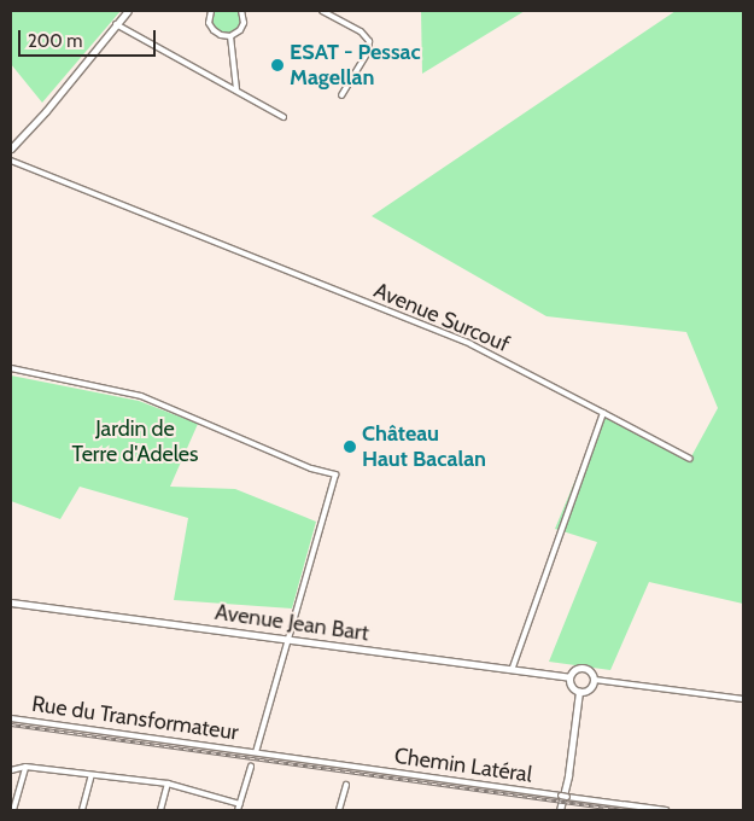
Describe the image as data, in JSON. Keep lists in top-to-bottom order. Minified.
{"streets":{"street":["Avenue Surcouf","Avenue Jean Bart","Rue du Transformateur","Chemin Latéral"]},"crossings":[["Rue du Transformateur","Chemin Latéral"]],"parks":["Jardin de Terre d'Adeles"],"places":["ESAT - Pessac Magellan","Château Haut Bacalan"],"scale_bar":"200 m"}
